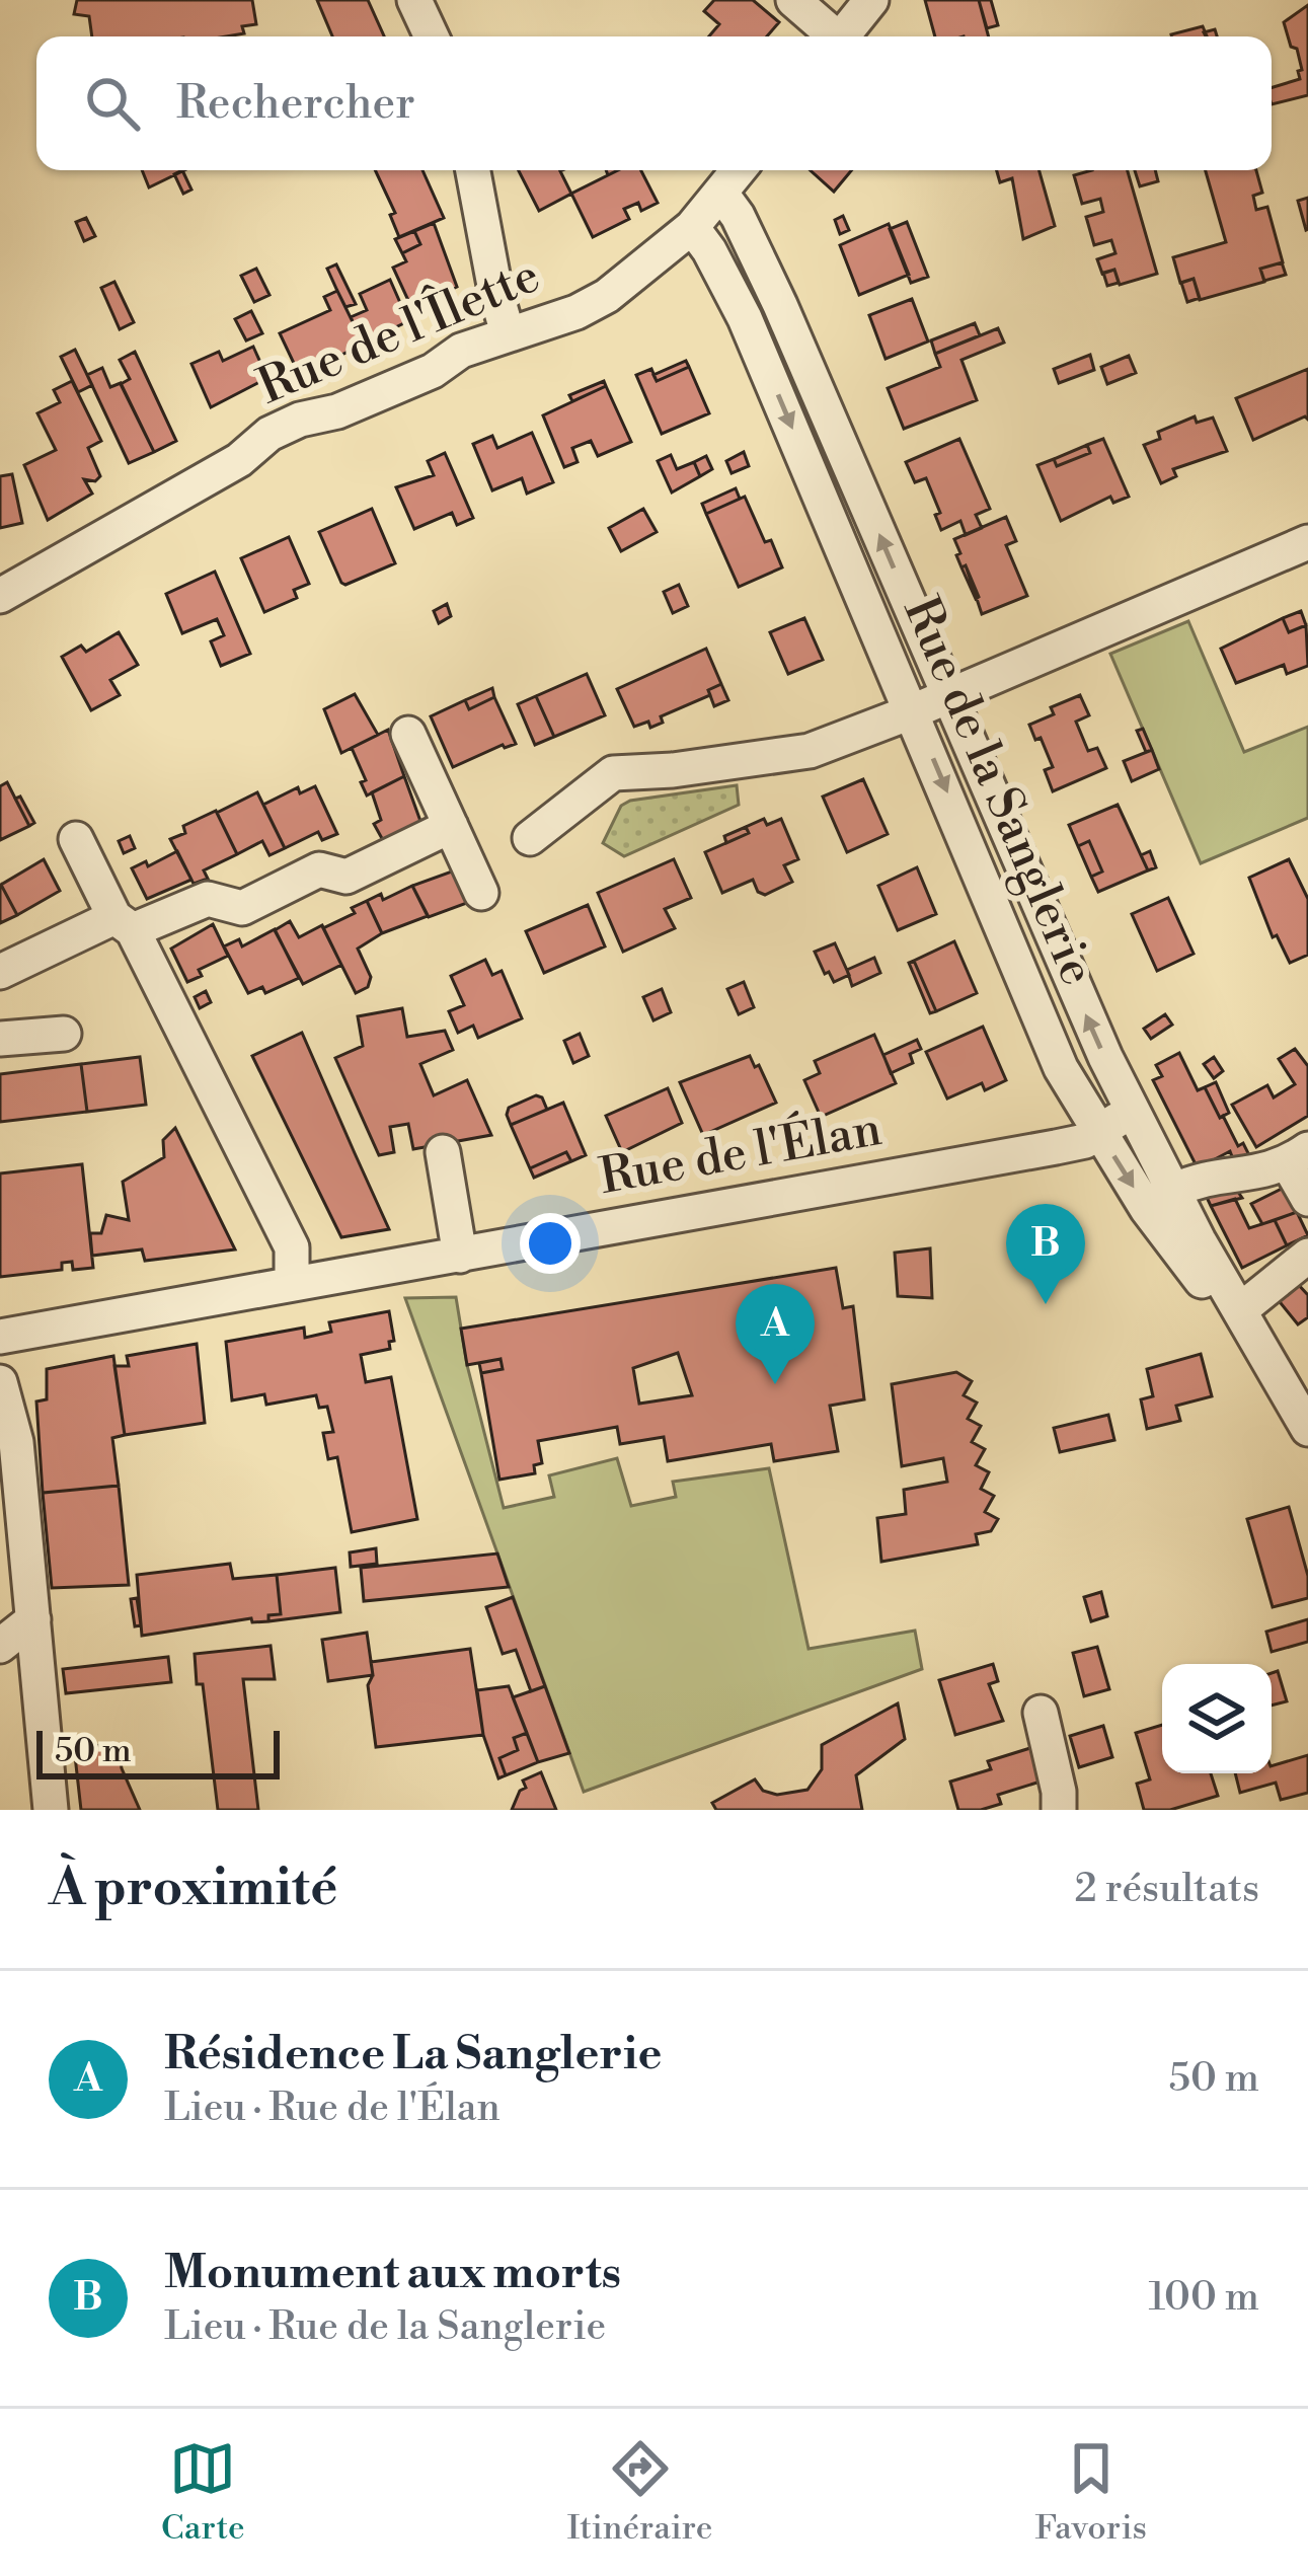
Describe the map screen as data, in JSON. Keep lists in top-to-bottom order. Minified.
{"streets":{"street":["Rue de l'Îlette","Rue de la Sanglerie","Rue de l'Élan"]},"crossings":[["Rue de l'Îlette","Rue de la Sanglerie"],["Rue de la Sanglerie","Rue de l'Élan"]],"scale_bar":"50 m","page":{"search":"Rechercher","pins":["B","A"],"scale":"50 m","heading":["À proximité","2 résultats"],"list":[{"mark":"A","name":"Résidence La Sanglerie","note":"Lieu · Rue de l'Élan","value":"50 m"},{"mark":"B","name":"Monument aux morts","note":"Lieu · Rue de la Sanglerie","value":"100 m"}],"nav":["Carte","Itinéraire","Favoris"]}}
